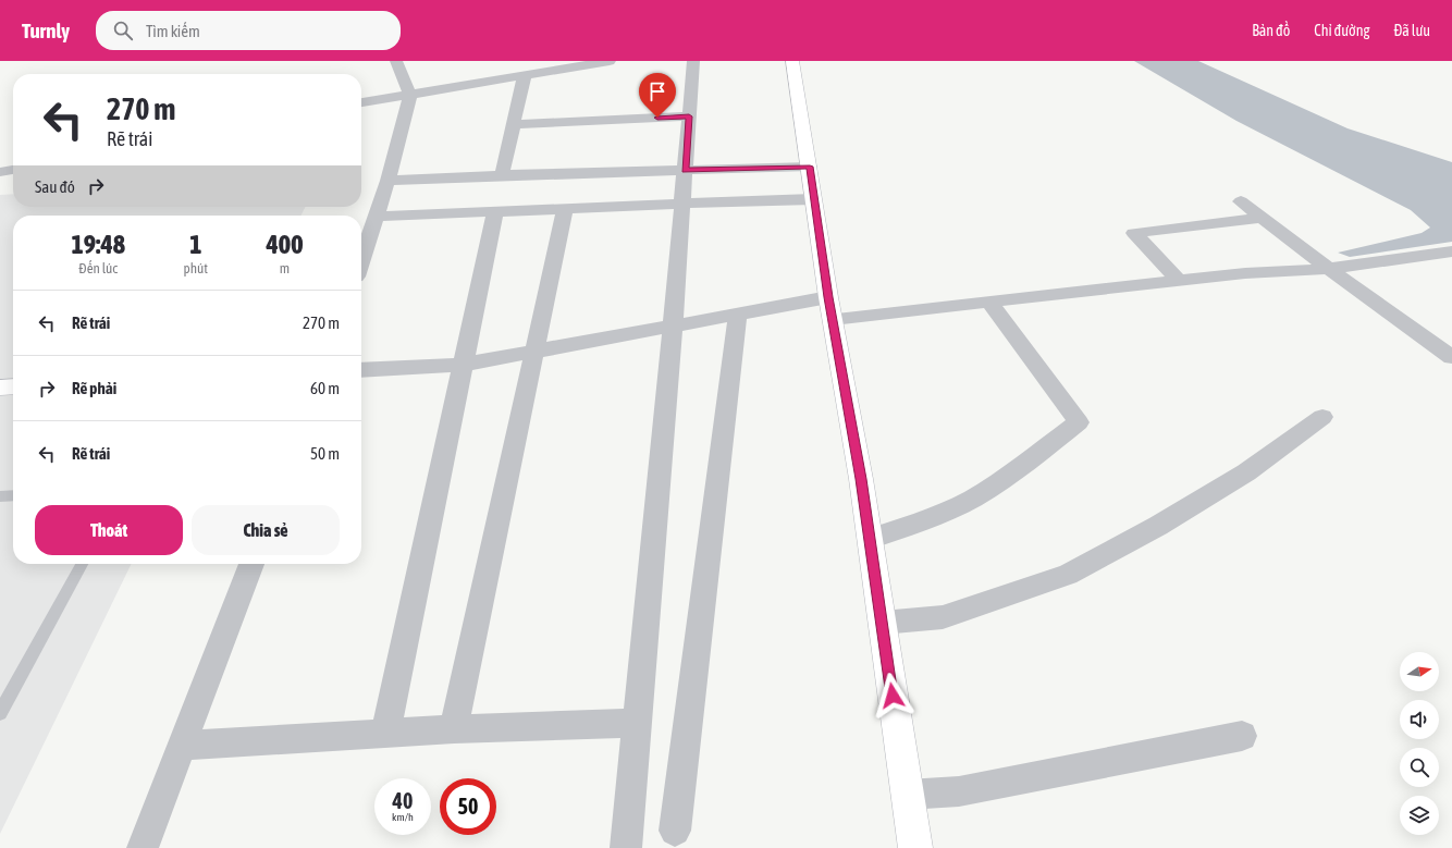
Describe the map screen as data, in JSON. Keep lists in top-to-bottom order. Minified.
{"north":"right","page":{"header":"Turnly","search":"Tìm kiếm","nav":["Bản đồ","Chỉ đường","Đã lưu"],"turn":["270 m","Rẽ trái"],"then":"Sau đó","eta":["19:48","Đến lúc","1","phút","400","m"],"list":[{"name":"Rẽ trái","value":"270 m"},{"name":"Rẽ phải","value":"60 m"},{"name":"Rẽ trái","value":"50 m"}],"buttons":["Thoát","Chia sẻ"],"speed":"40 km/h","limit":"50"}}
